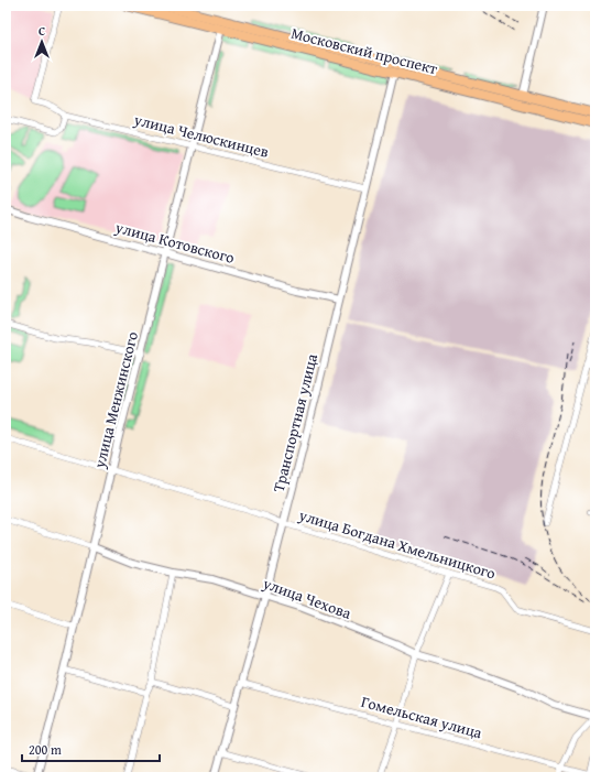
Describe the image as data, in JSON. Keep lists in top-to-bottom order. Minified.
{"streets":{"main road":["Московский проспект"],"street":["улица Челюскинцев","улица Котовского","улица Менжинского","Транспортная улица","улица Богдана Хмельницкого","улица Чехова","Гомельская улица"]},"crossings":[["Московский проспект","улица Менжинского"],["Московский проспект","Транспортная улица"],["улица Челюскинцев","улица Менжинского"],["улица Челюскинцев","Транспортная улица"],["улица Котовского","улица Менжинского"],["улица Котовского","Транспортная улица"],["улица Менжинского","улица Богдана Хмельницкого"],["улица Менжинского","улица Чехова"],["Транспортная улица","улица Богдана Хмельницкого"],["Транспортная улица","улица Чехова"],["Транспортная улица","Гомельская улица"]],"scale_bar":"200 m","north":"top"}
